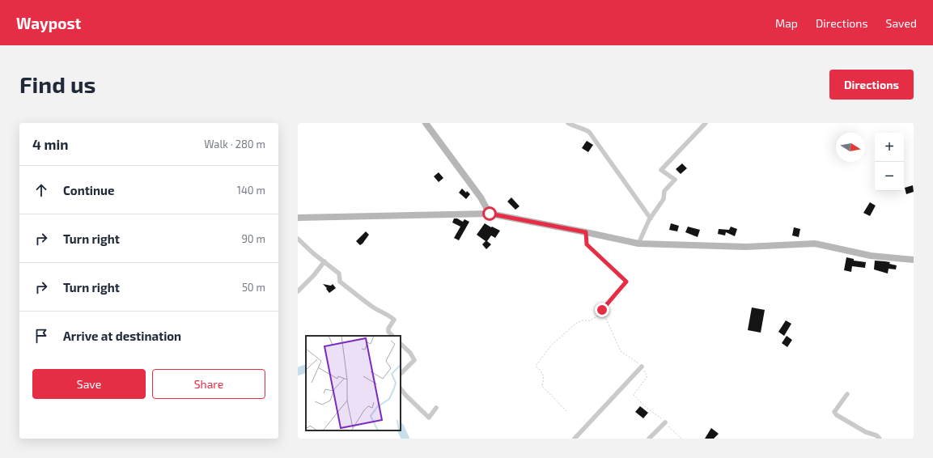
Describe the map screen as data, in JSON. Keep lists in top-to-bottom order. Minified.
{"north":"right","page":{"header":"Waypost","nav":["Map","Directions","Saved"],"buttons":["Directions",["Save","Share"]],"title":"Find us","heading":["4 min","Walk · 280 m"],"map_buttons":["+","−"],"list":[["Continue","140 m"],["Turn right","90 m"],["Turn right","50 m"],"Arrive at destination"]}}
